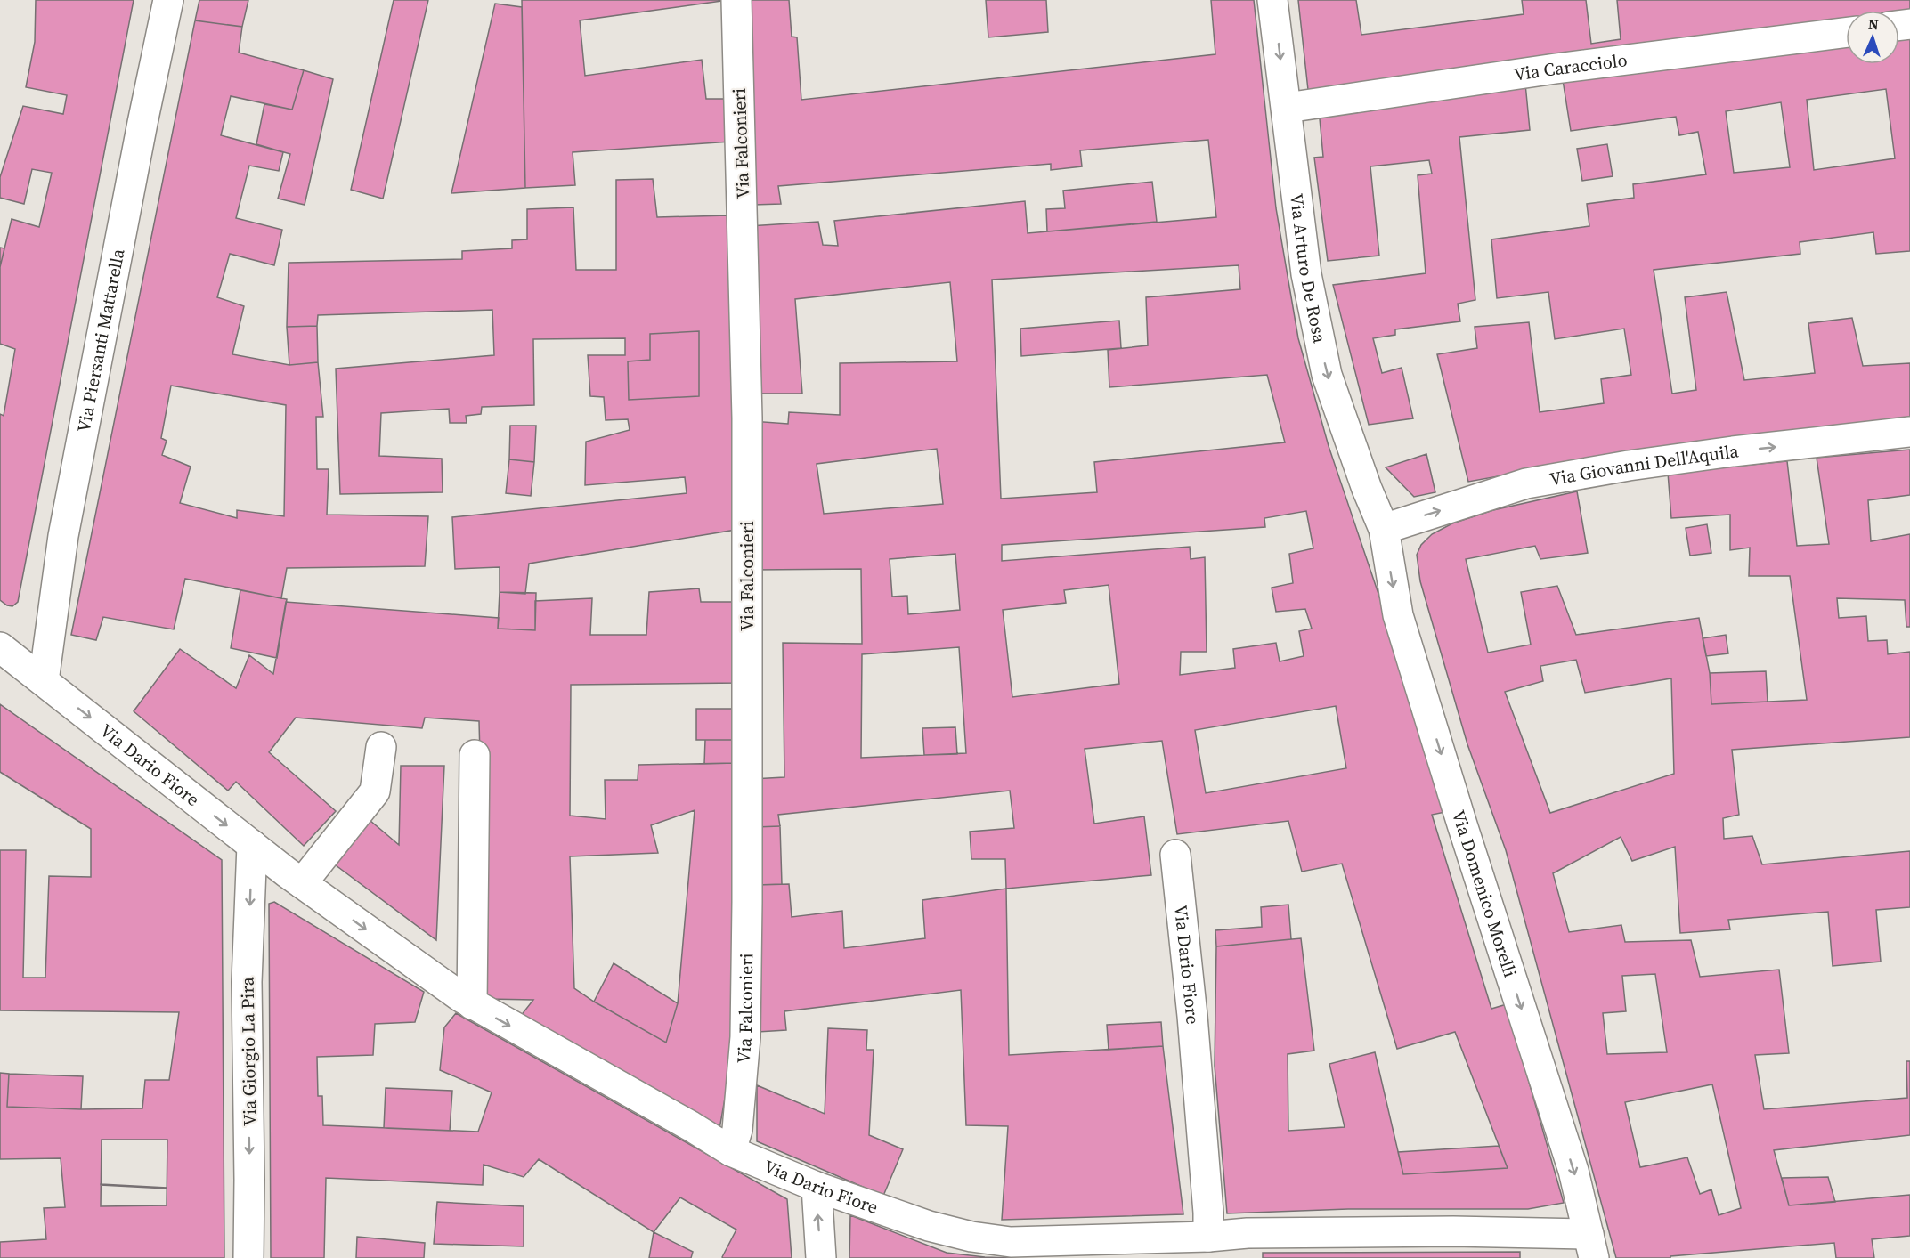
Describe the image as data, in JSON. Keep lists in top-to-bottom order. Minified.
{"streets":{"street":["Via Caracciolo","Via Falconieri","Via Arturo De Rosa","Via Piersanti Mattarella","Via Giovanni Dell'Aquila","Via Dario Fiore","Via Domenico Morelli","Via Giorgio La Pira"]},"crossings":[["Via Caracciolo","Via Arturo De Rosa"],["Via Falconieri","Via Dario Fiore"],["Via Arturo De Rosa","Via Giovanni Dell'Aquila"],["Via Arturo De Rosa","Via Domenico Morelli"],["Via Piersanti Mattarella","Via Dario Fiore"],["Via Giovanni Dell'Aquila","Via Domenico Morelli"],["Via Dario Fiore","Via Domenico Morelli"],["Via Dario Fiore","Via Giorgio La Pira"]],"one_way":["Via Arturo De Rosa","Via Giovanni Dell'Aquila","Via Dario Fiore","Via Domenico Morelli"],"north":"top"}
